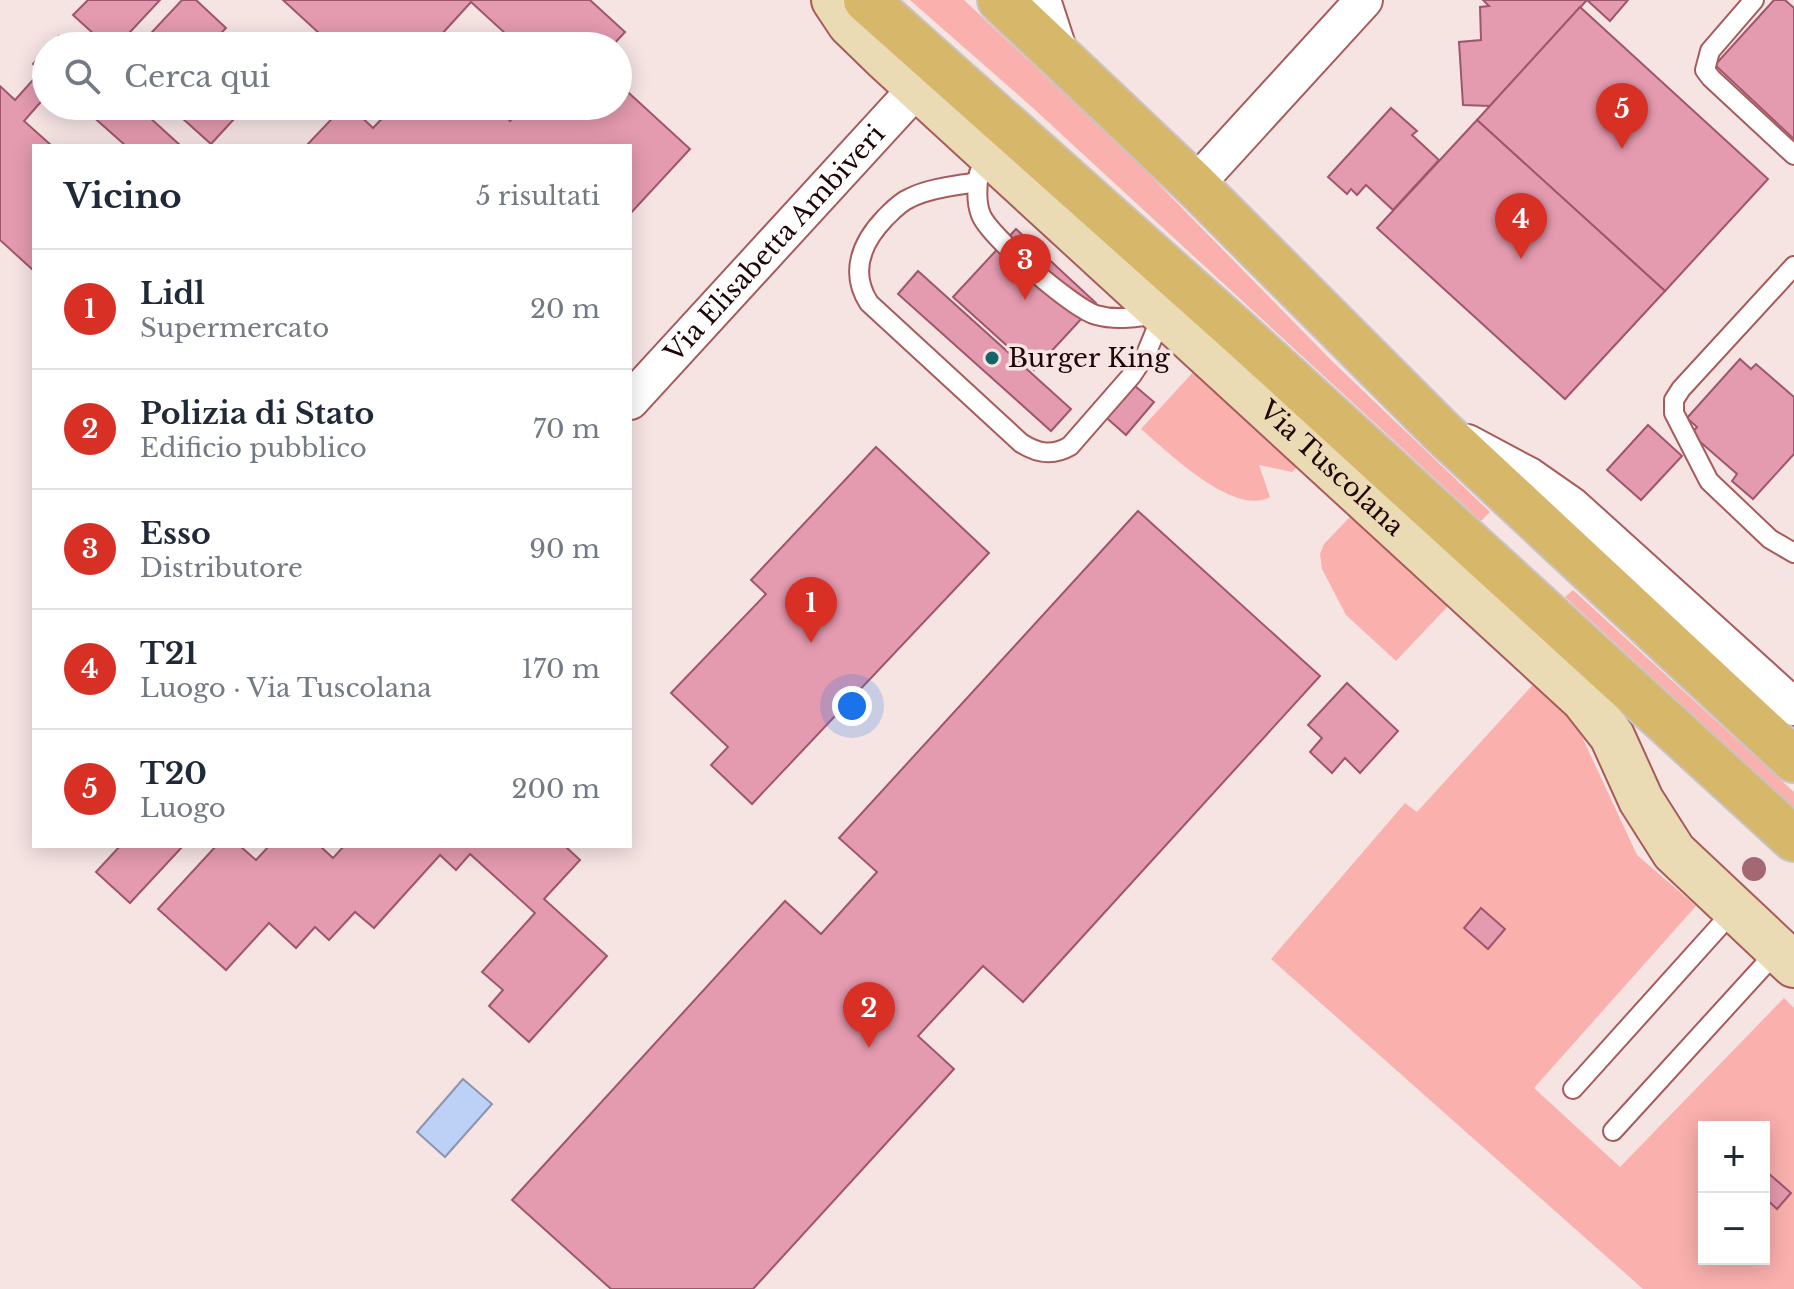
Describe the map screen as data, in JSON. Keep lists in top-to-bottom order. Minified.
{"streets":{"main road":["Via Tuscolana"],"street":["Via Elisabetta Ambiveri"]},"crossings":[["Via Elisabetta Ambiveri","Via Tuscolana"]],"places":["Burger King"],"page":{"search":"Cerca qui","pins":["5","4","3","1","2"],"heading":["Vicino","5 risultati"],"list":[{"mark":"1","name":"Lidl","note":"Supermercato","value":"20 m"},{"mark":"2","name":"Polizia di Stato","note":"Edificio pubblico","value":"70 m"},{"mark":"3","name":"Esso","note":"Distributore","value":"90 m"},{"mark":"4","name":"T21","note":"Luogo · Via Tuscolana","value":"170 m"},{"mark":"5","name":"T20","note":"Luogo","value":"200 m"}],"map_buttons":["+","−"]}}
